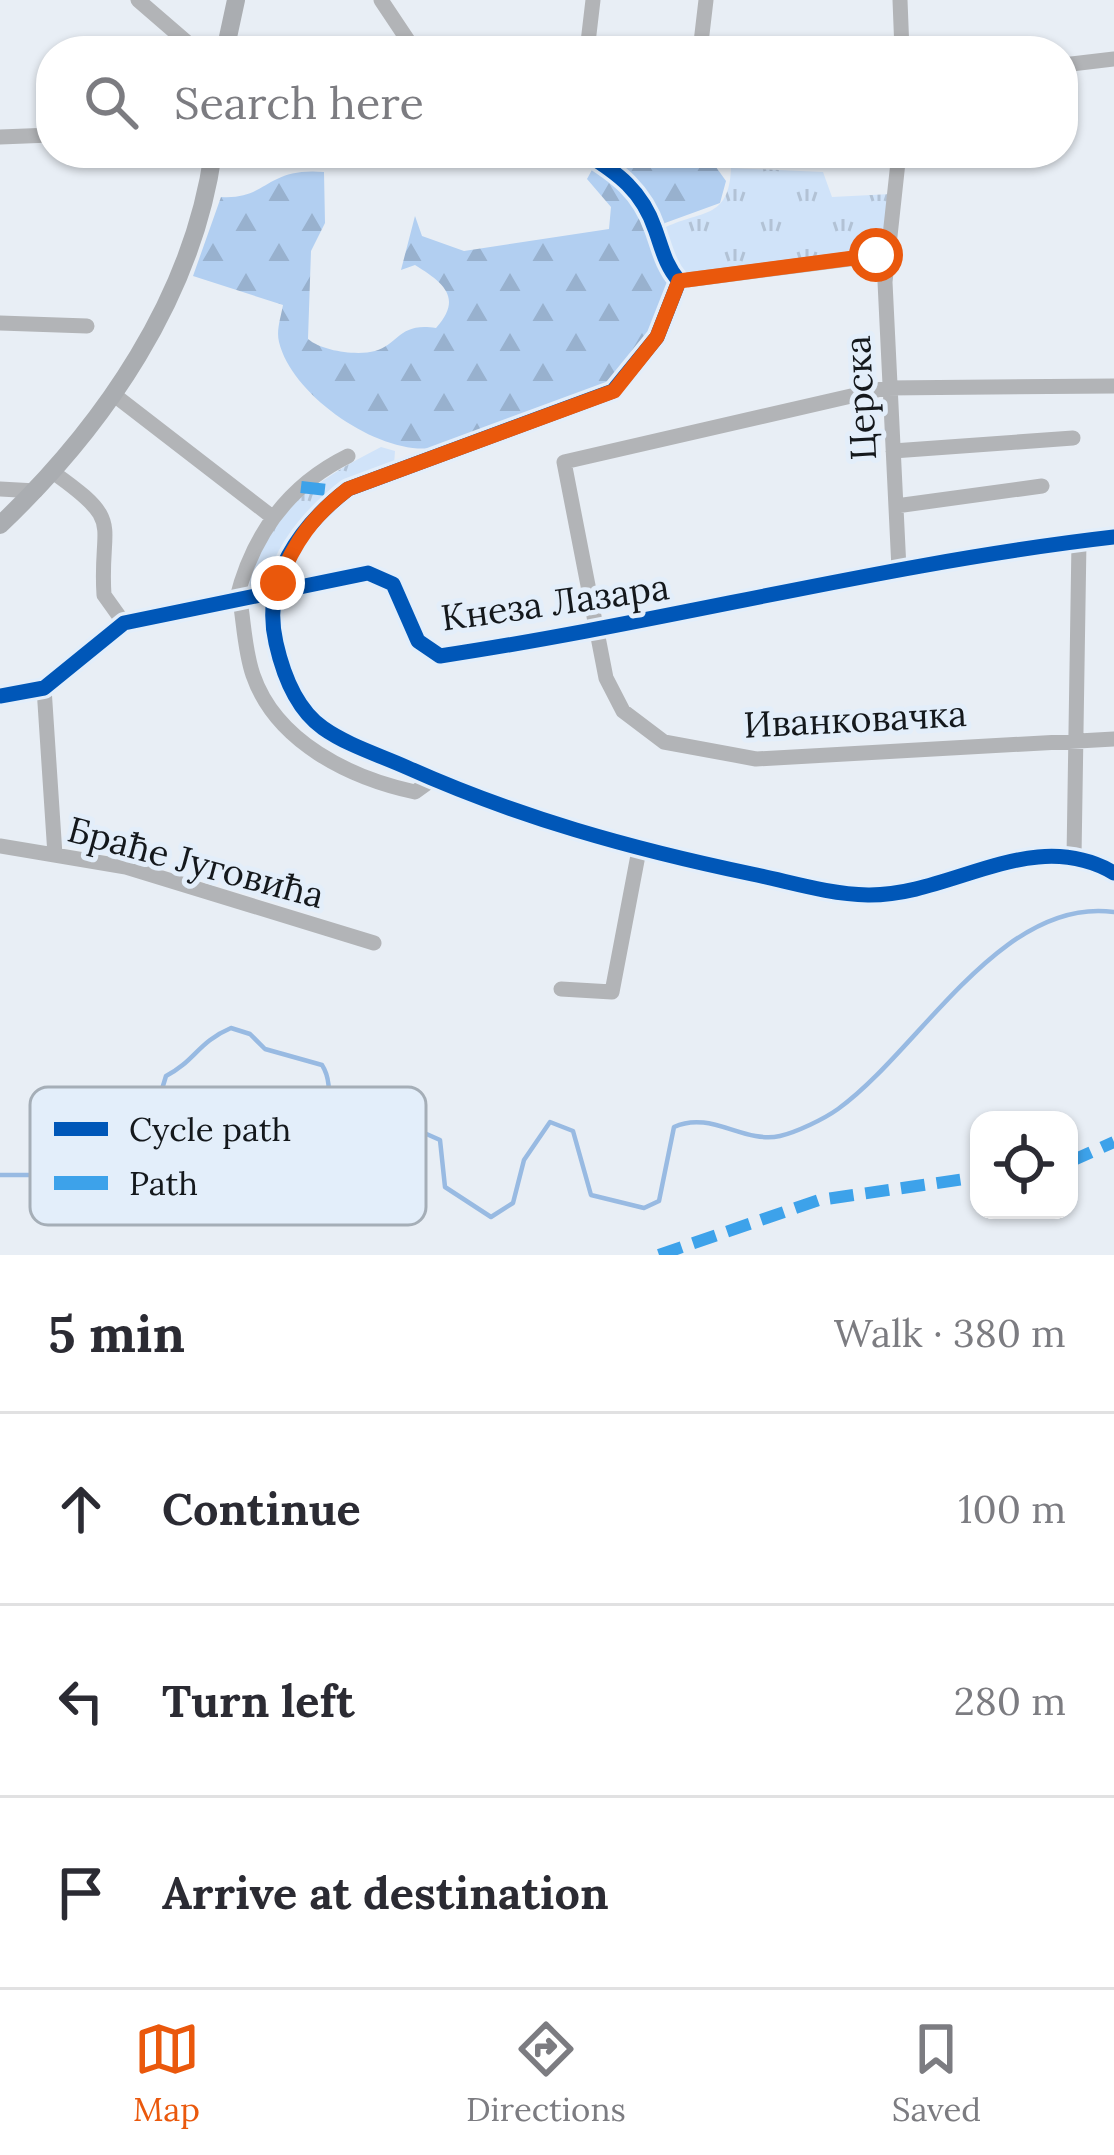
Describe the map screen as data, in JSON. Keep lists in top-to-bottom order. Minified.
{"streets":{"street":["Церска","Кнеза Лазара","Иванковачка","Браће Југовића"]},"crossings":[["Церска","Кнеза Лазара"],["Церска","Иванковачка"],["Кнеза Лазара","Иванковачка"]],"legend":["Cycle path","Path"],"page":{"search":"Search here","heading":["5 min","Walk · 380 m"],"list":[["Continue","100 m"],["Turn left","280 m"],"Arrive at destination"],"nav":["Map","Directions","Saved"]}}
